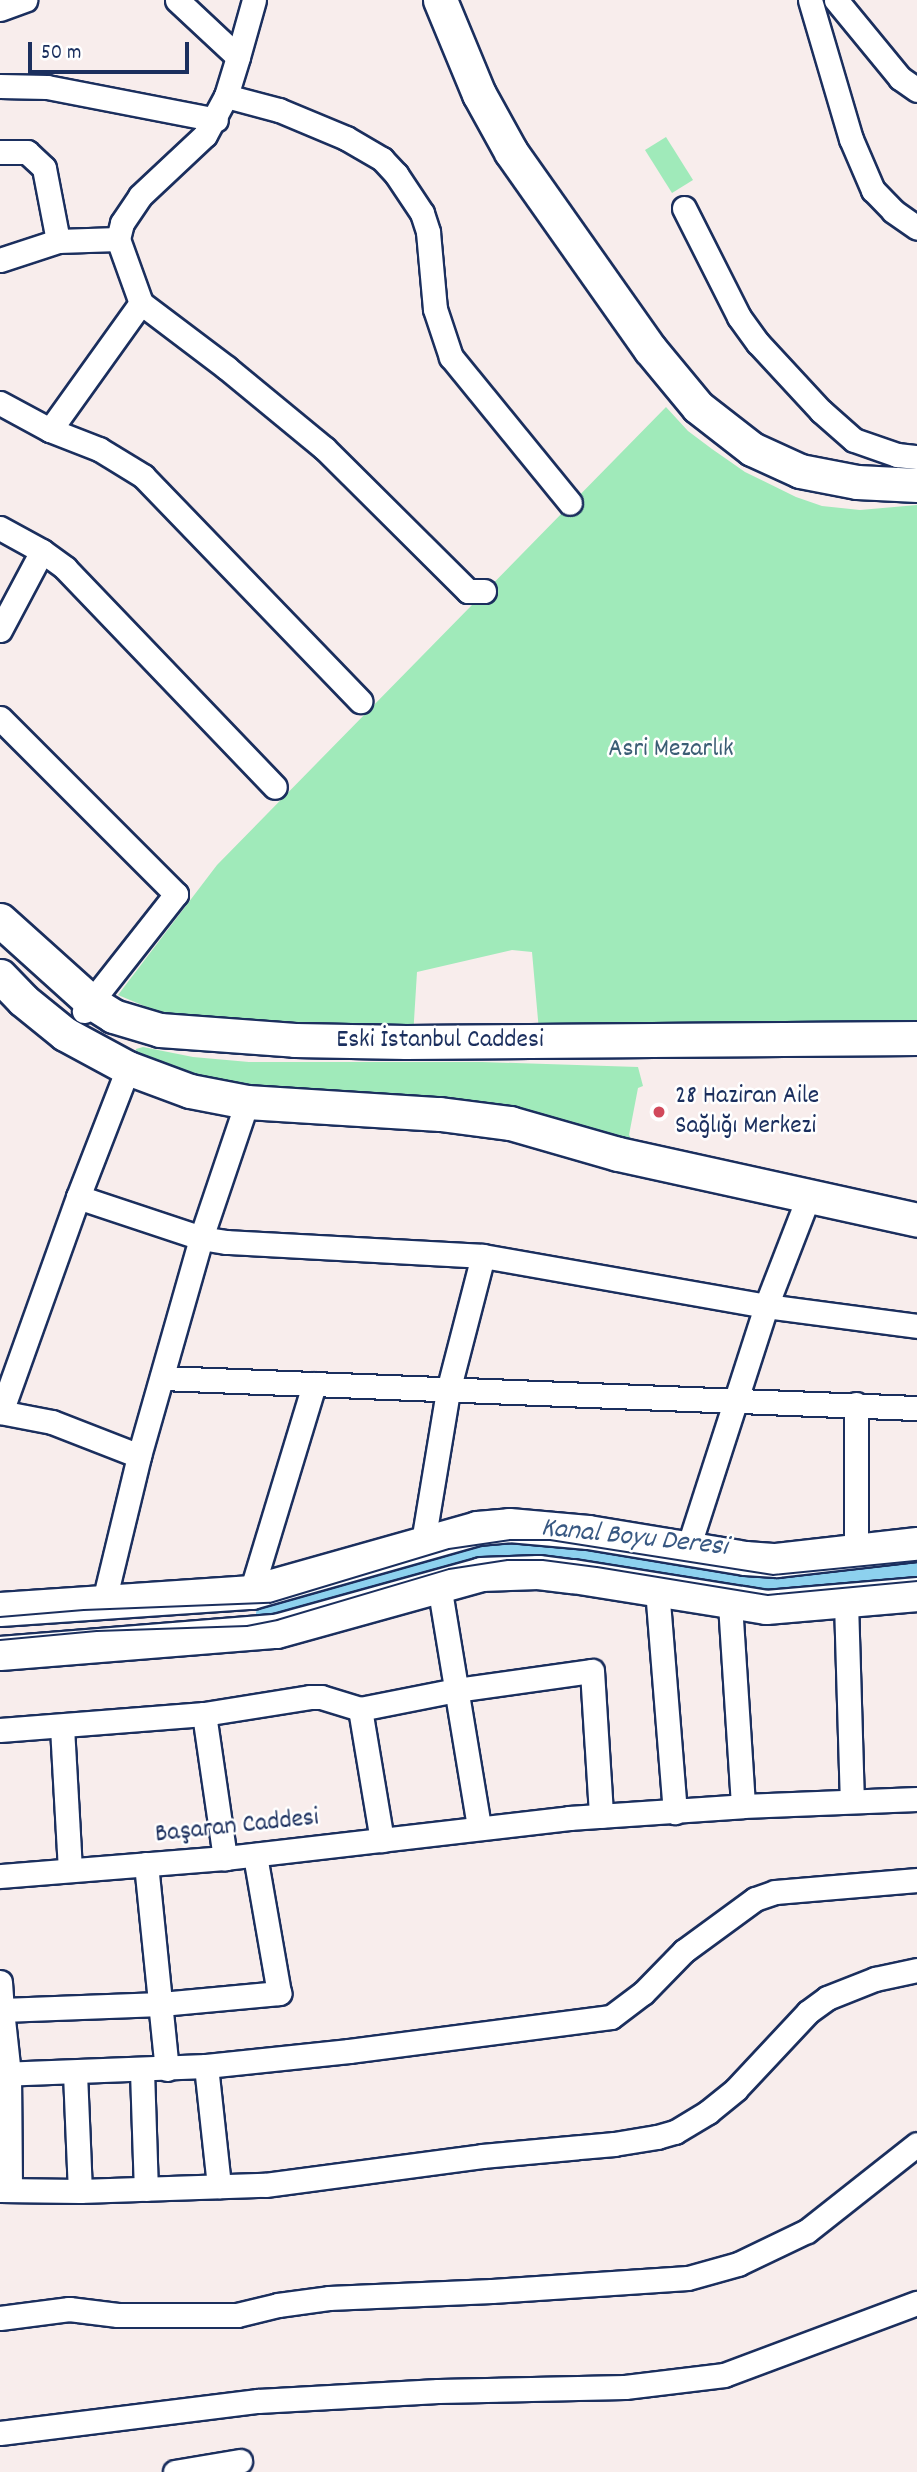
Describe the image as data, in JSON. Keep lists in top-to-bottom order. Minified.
{"streets":{"main road":["Eski İstanbul Caddesi"],"street":["Başaran Caddesi"]},"water":["Kanal Boyu Deresi"],"parks":["Asri Mezarlık"],"places":["28 Haziran Aile Sağlığı Merkezi"],"scale_bar":"50 m"}
